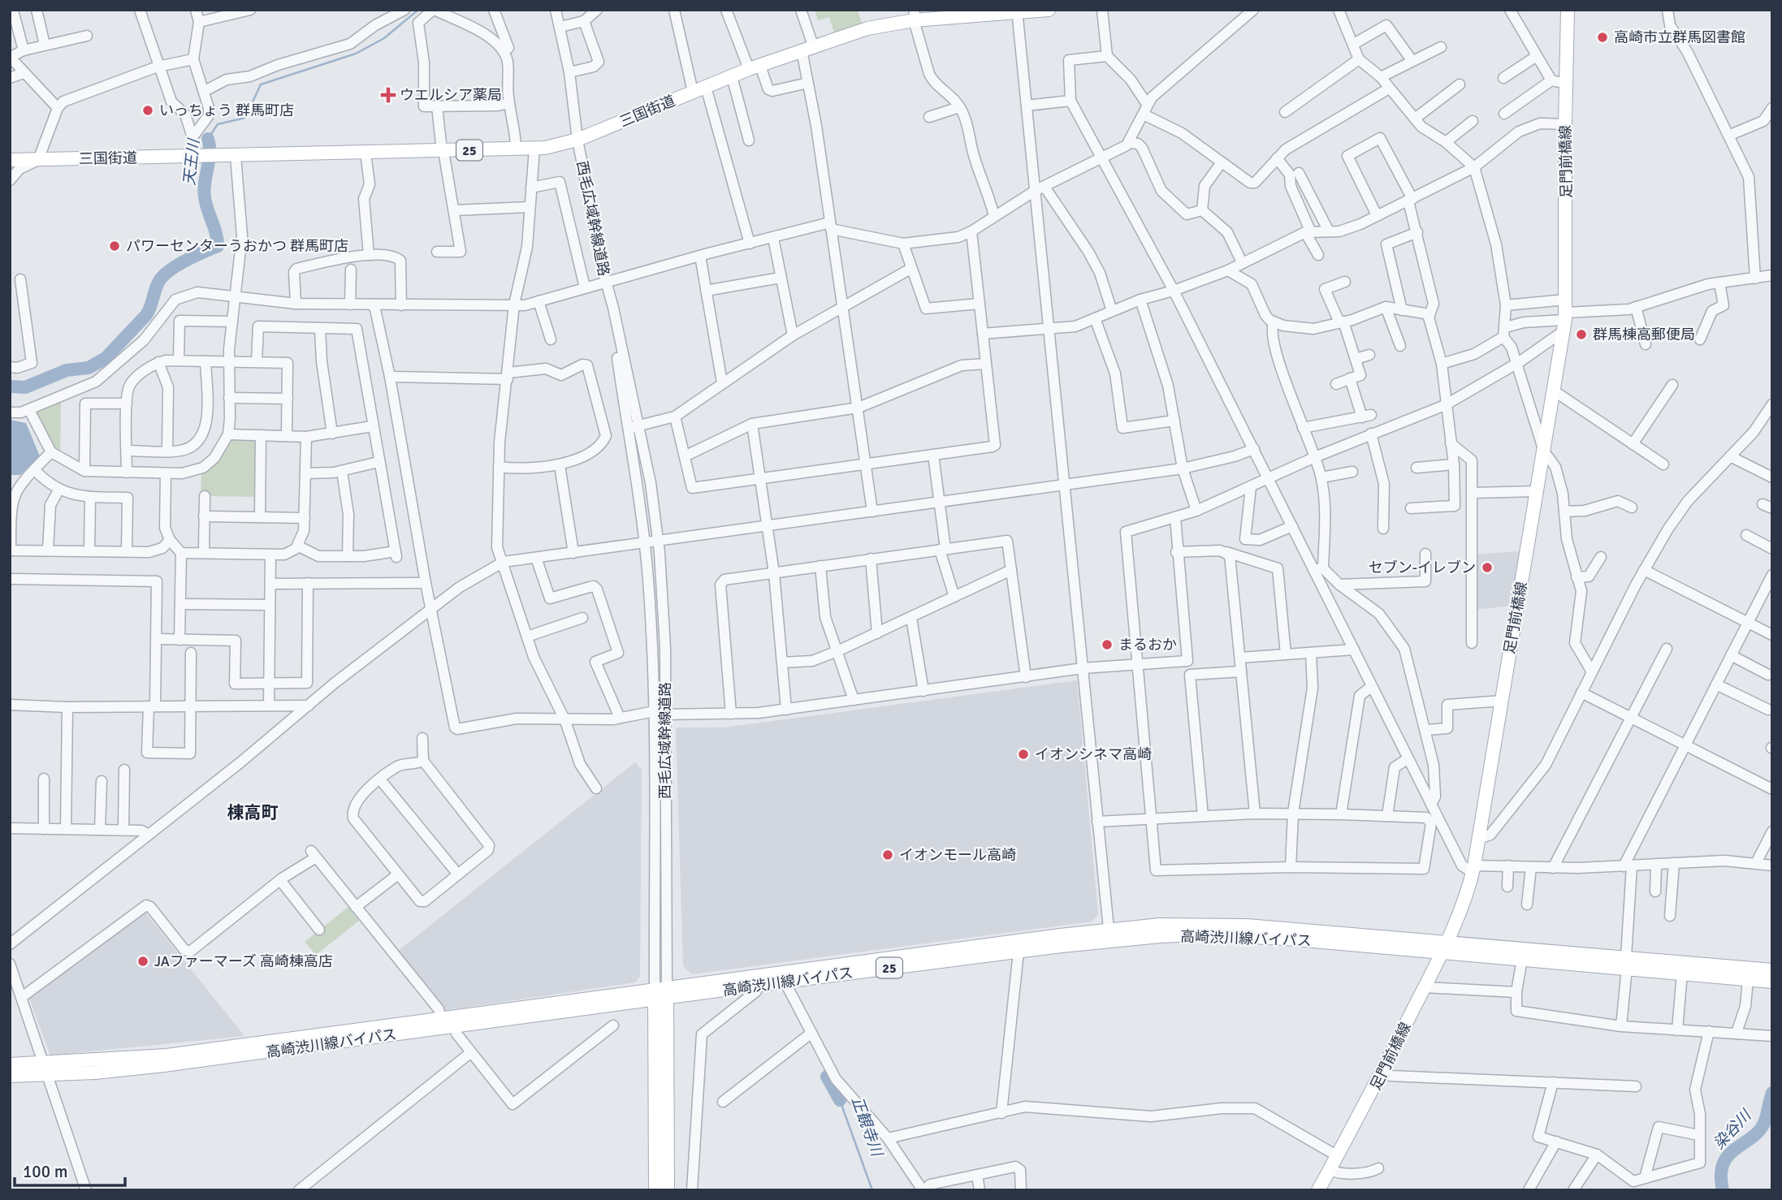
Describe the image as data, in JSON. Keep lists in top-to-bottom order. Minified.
{"streets":{"main road":["三国街道","25","足門前橋線","西毛広域幹線道路","高崎渋川線バイパス"]},"crossings":[["三国街道","西毛広域幹線道路"],["足門前橋線","高崎渋川線バイパス"],["西毛広域幹線道路","高崎渋川線バイパス"]],"districts":["棟高町"],"water":["天王川","正観寺川","染谷川"],"places":{"other":["高崎市立群馬図書館","いっちょう 群馬町店","パワーセンターうおかつ 群馬町店","群馬棟高郵便局","セブン-イレブン","まるおか","イオンシネマ高崎","イオンモール高崎","JAファーマーズ 高崎棟高店"],"health":["ウエルシア薬局"]},"scale_bar":"100 m"}
